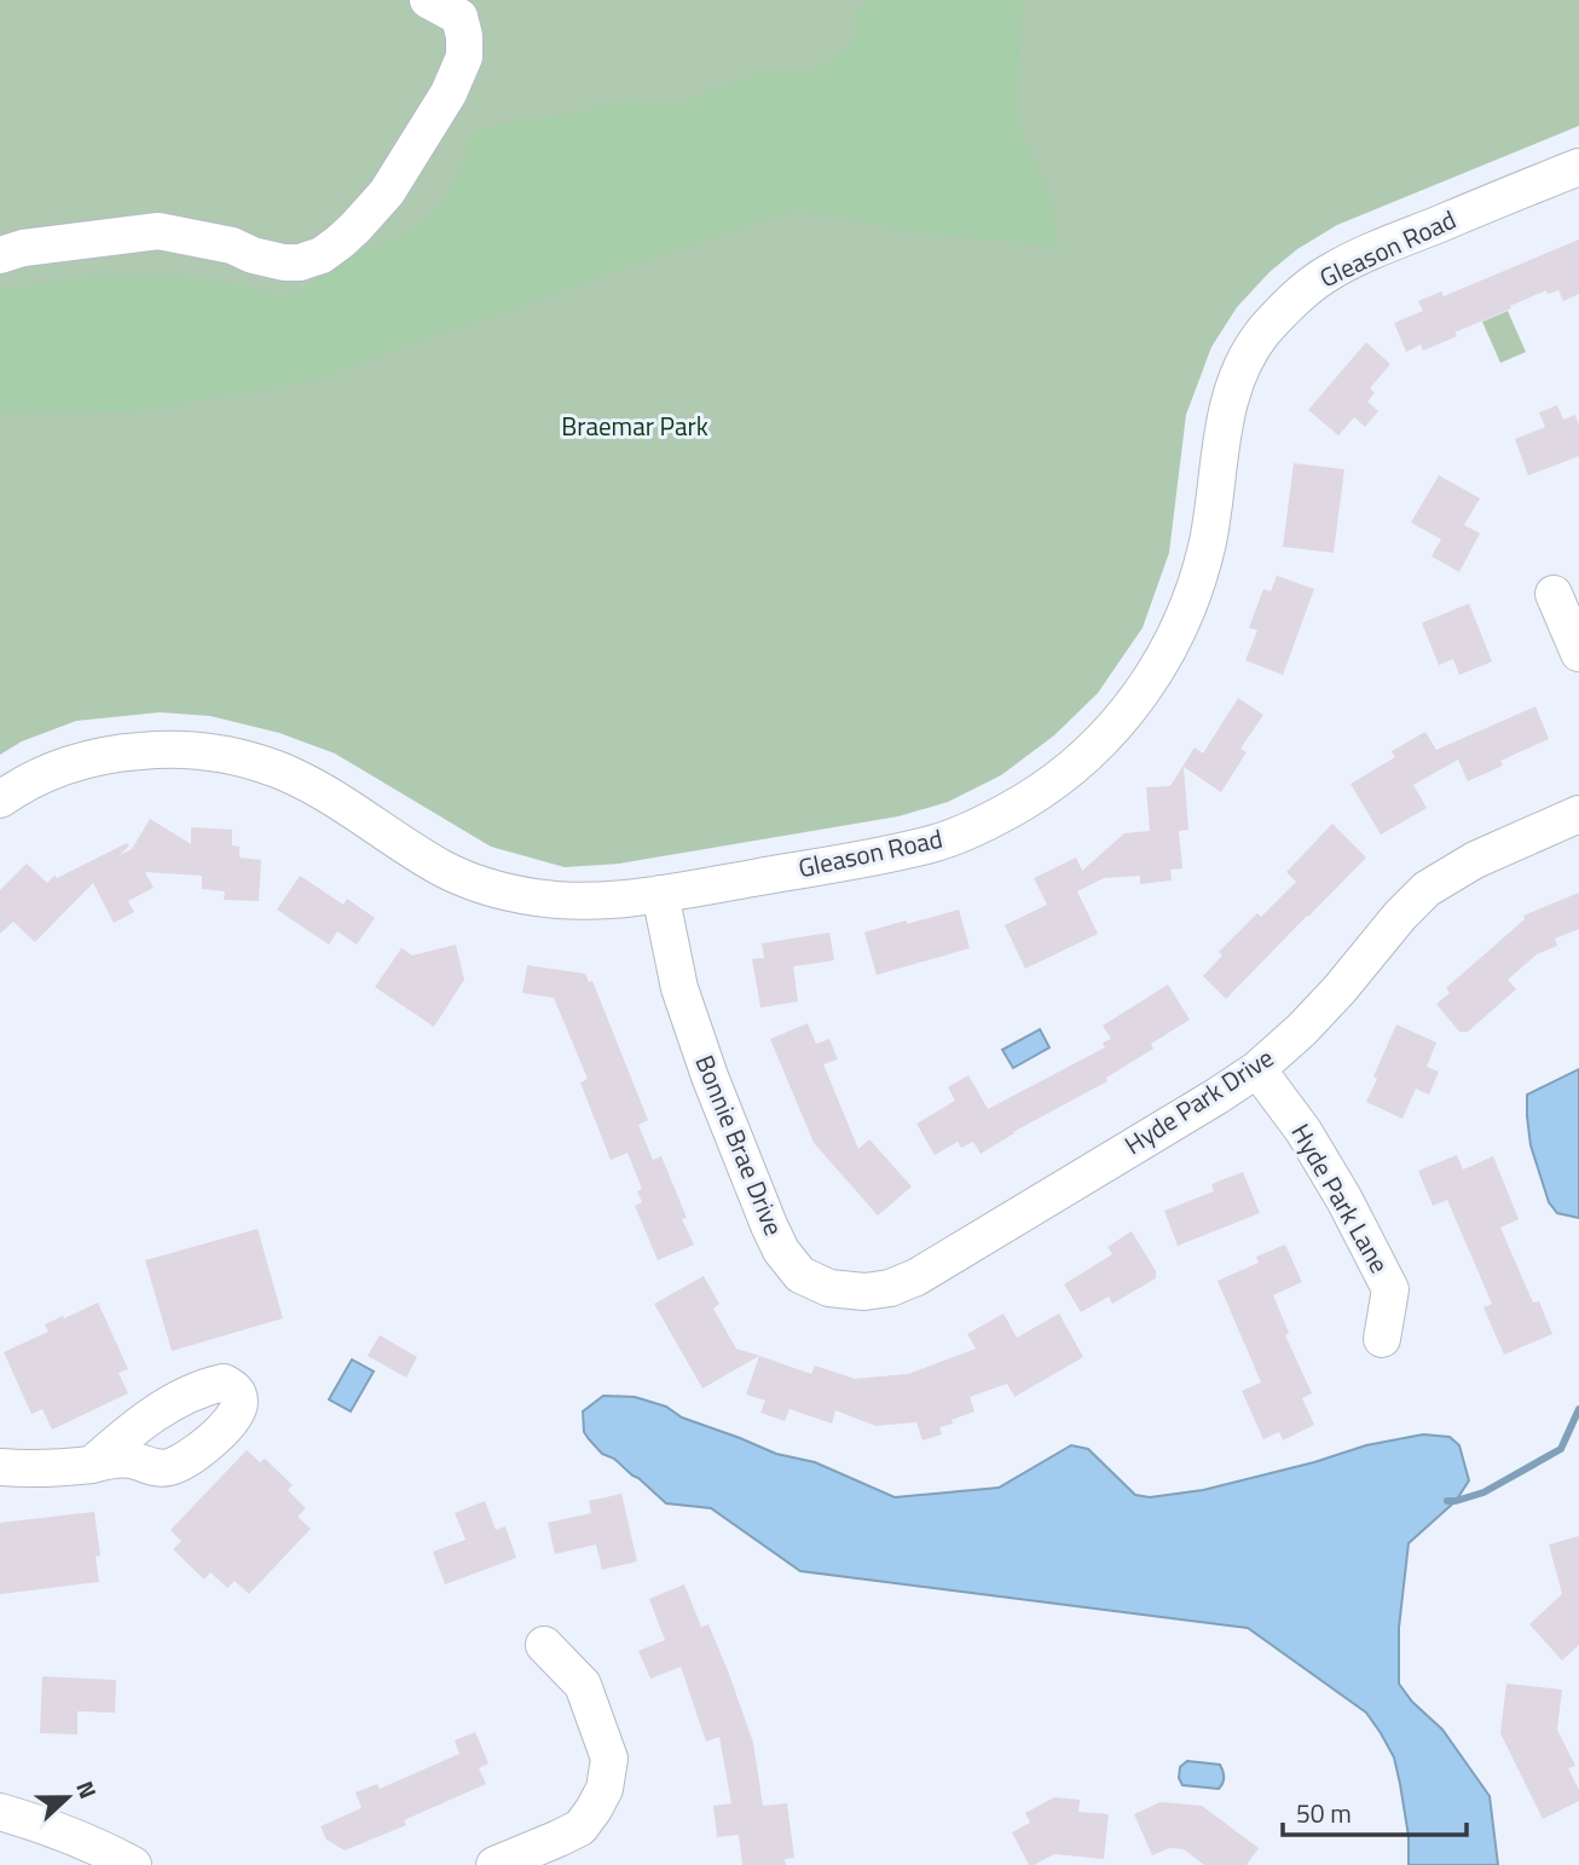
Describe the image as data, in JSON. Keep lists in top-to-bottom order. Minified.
{"streets":{"street":["Gleason Road","Hyde Park Drive","Bonnie Brae Drive","Hyde Park Lane"]},"crossings":[["Gleason Road","Bonnie Brae Drive"],["Hyde Park Drive","Bonnie Brae Drive"],["Hyde Park Drive","Hyde Park Lane"]],"parks":["Braemar Park"],"scale_bar":"50 m","north":"right"}
